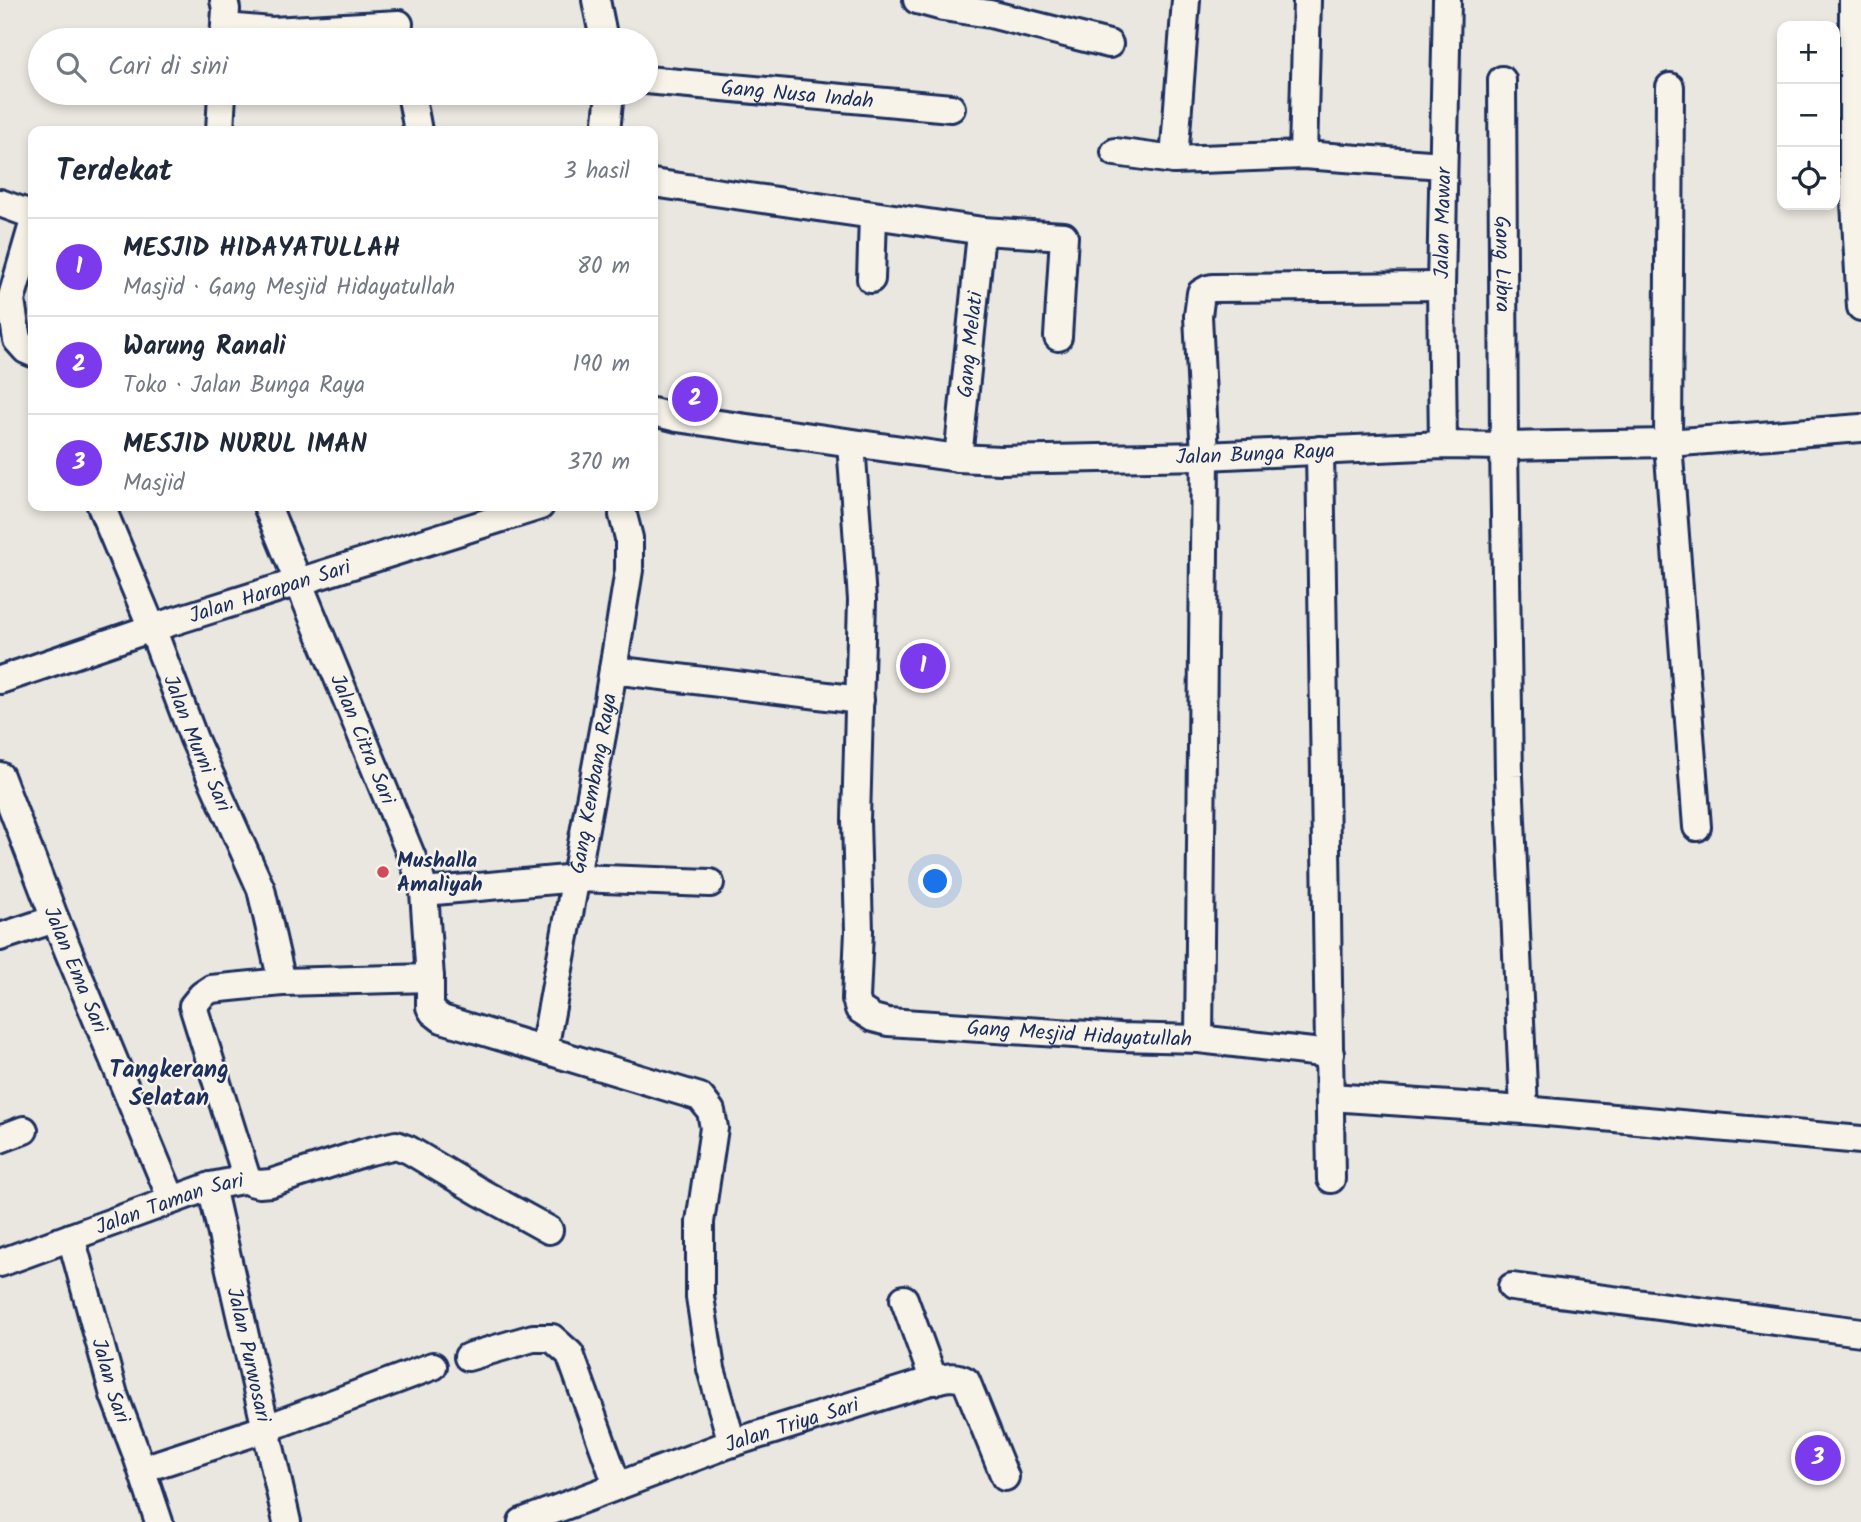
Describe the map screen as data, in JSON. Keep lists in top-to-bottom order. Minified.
{"streets":{"street":["Gang Nusa Indah","Jalan Mawar","Gang Libra","Gang Melati","Jalan Bunga Raya","Jalan Harapan Sari","Jalan Citra Sari","Jalan Murni Sari","Gang Kembang Raya","Jalan Ema Sari","Gang Mesjid Hidayatullah","Jalan Taman Sari","Jalan Purwosari","Jalan Sari","Jalan Triya Sari"]},"crossings":[["Jalan Mawar","Jalan Bunga Raya"],["Jalan Mawar","Gang Mesjid Hidayatullah"],["Gang Libra","Jalan Bunga Raya"],["Gang Melati","Jalan Bunga Raya"],["Jalan Bunga Raya","Gang Mesjid Hidayatullah"],["Jalan Harapan Sari","Jalan Citra Sari"],["Jalan Harapan Sari","Jalan Murni Sari"],["Jalan Citra Sari","Gang Kembang Raya"],["Jalan Murni Sari","Jalan Taman Sari"],["Jalan Ema Sari","Jalan Taman Sari"],["Jalan Taman Sari","Jalan Purwosari"],["Jalan Taman Sari","Jalan Sari"]],"districts":["Tangkerang Selatan"],"places":["Mushalla Amaliyah"],"page":{"map_buttons":["+","−"],"search":"Cari di sini","heading":["Terdekat","3 hasil"],"list":[{"mark":"1","name":"MESJID HIDAYATULLAH","note":"Masjid · Gang Mesjid Hidayatullah","value":"80 m"},{"mark":"2","name":"Warung Ranali","note":"Toko · Jalan Bunga Raya","value":"190 m"},{"mark":"3","name":"MESJID NURUL IMAN","note":"Masjid","value":"370 m"}],"pins":["2","1","3"]}}
